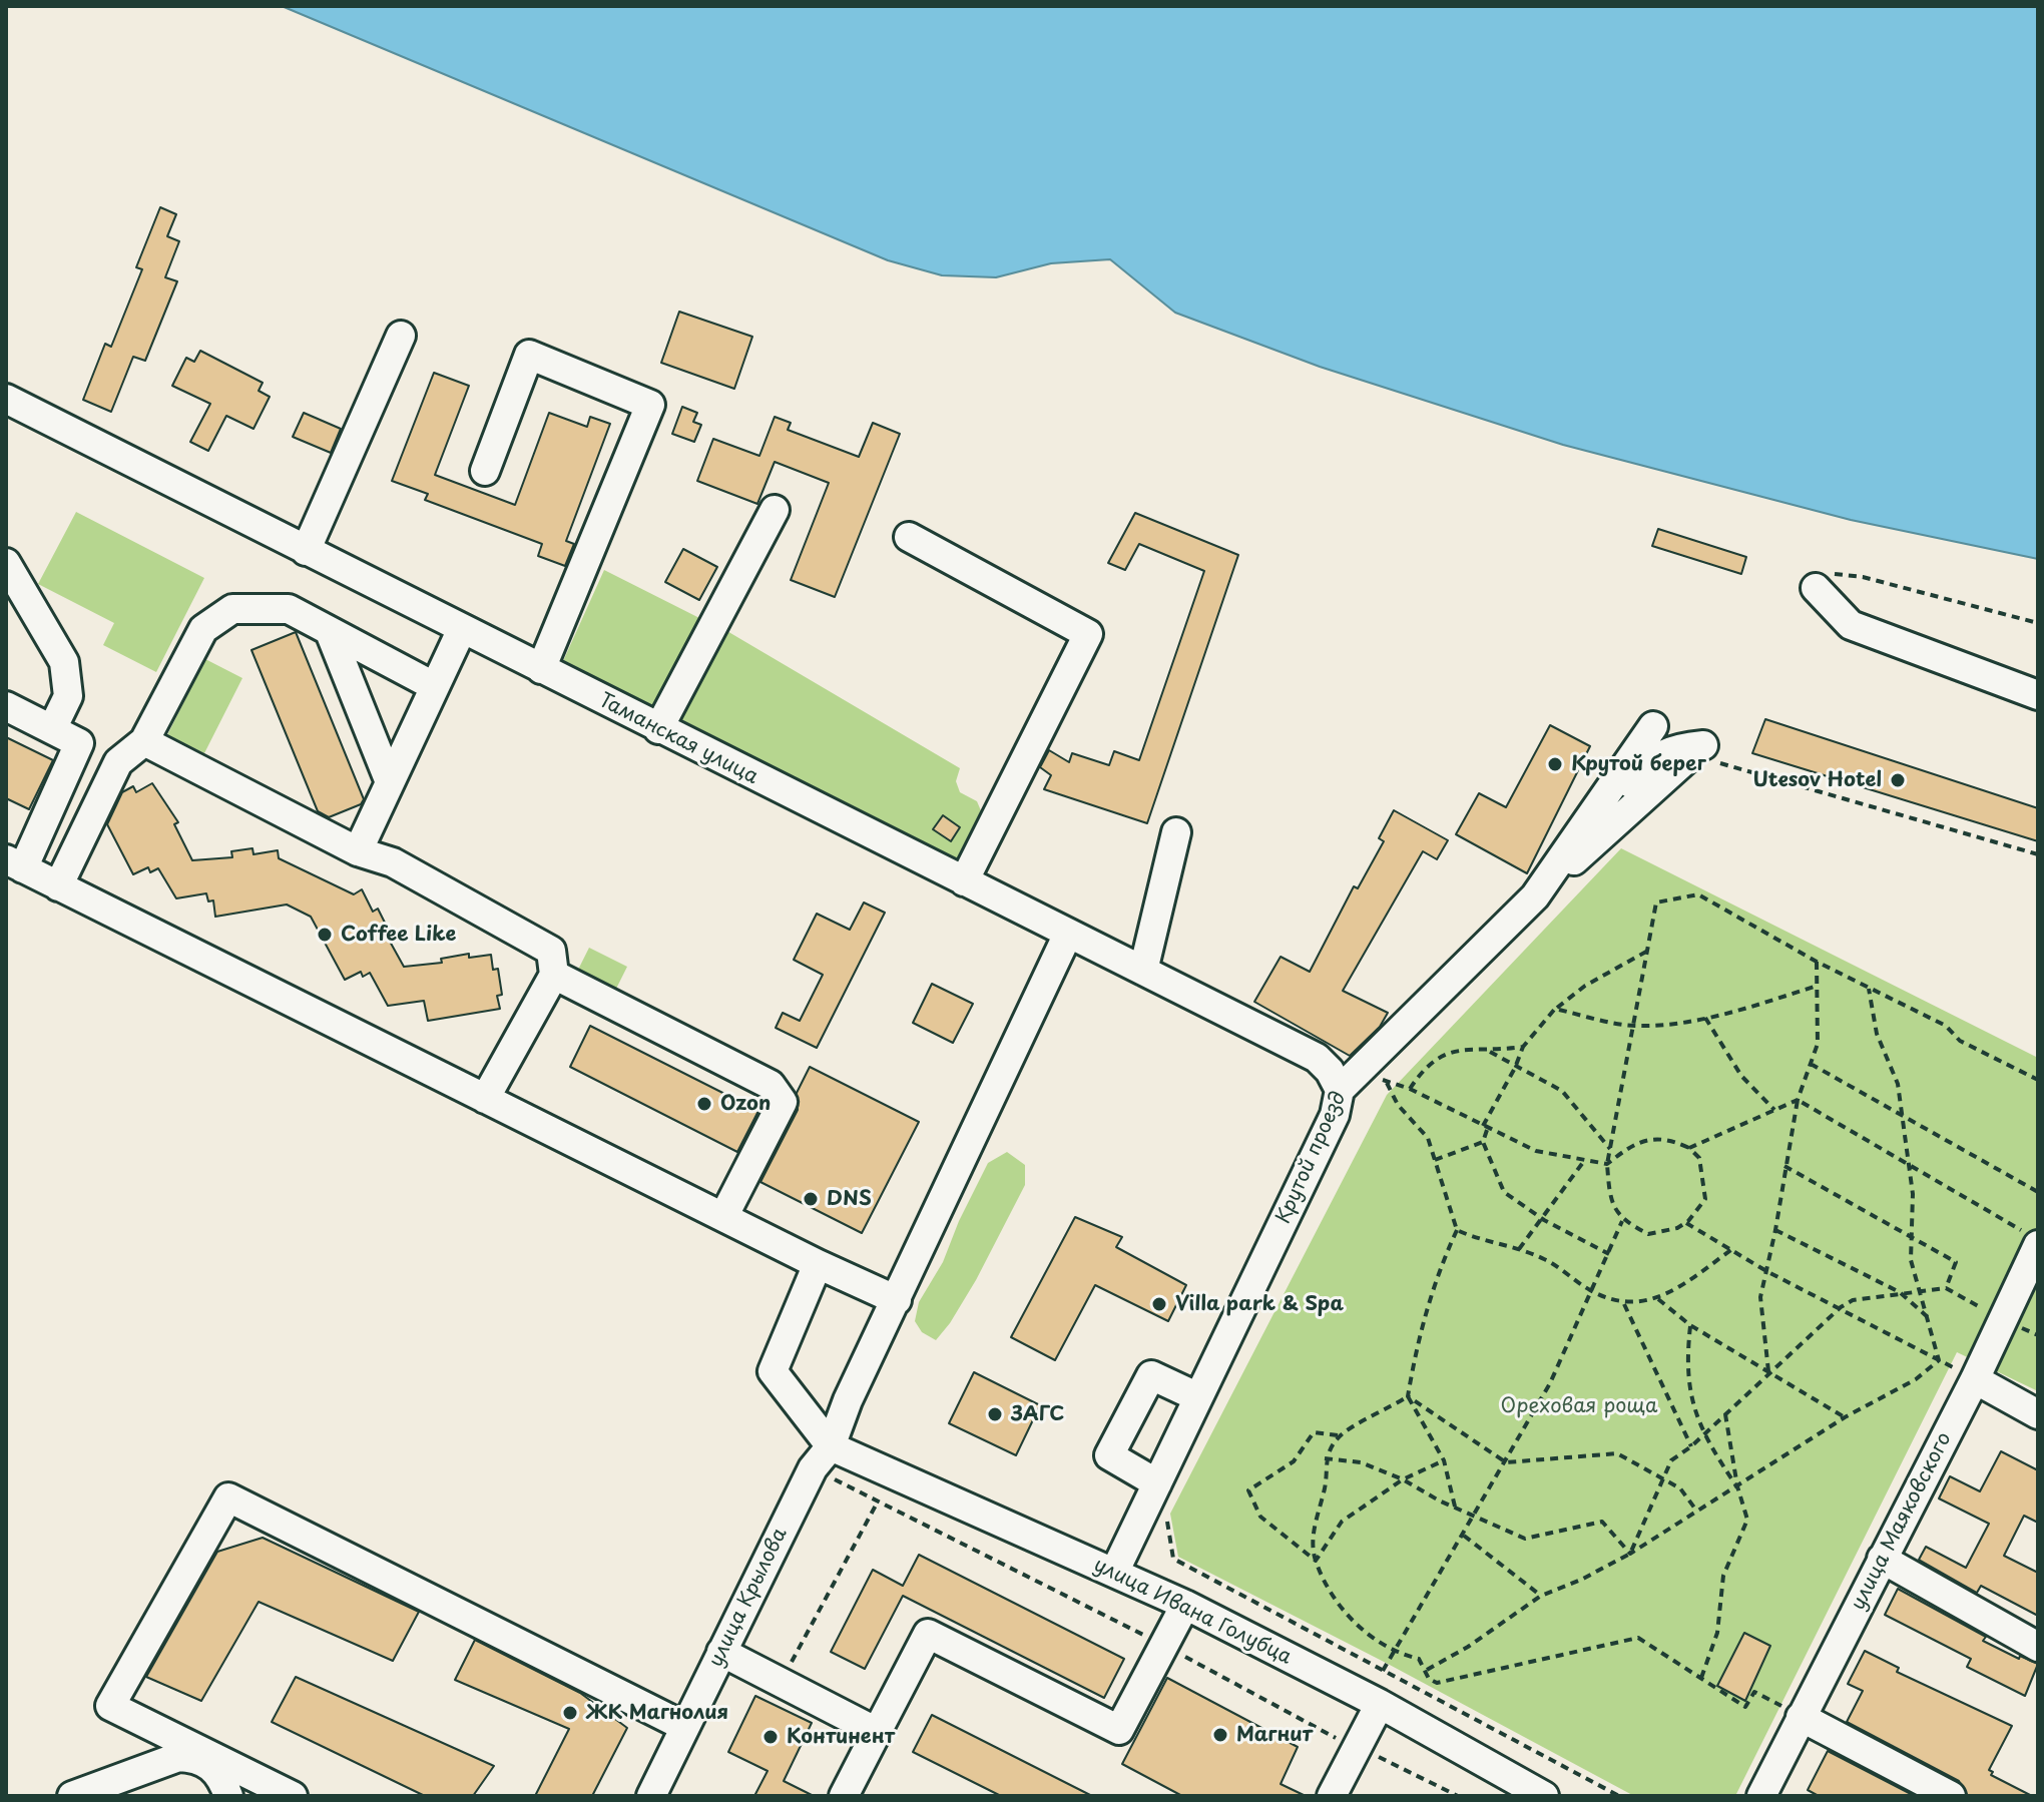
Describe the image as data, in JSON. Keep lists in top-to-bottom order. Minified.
{"streets":{"street":["Таманская улица","Крутой проезд","улица Маяковского","улица Крылова","улица Ивана Голубца"]},"crossings":[["Таманская улица","Крутой проезд"],["Таманская улица","улица Крылова"],["Крутой проезд","улица Ивана Голубца"],["улица Крылова","улица Ивана Голубца"]],"parks":["Ореховая роща"],"places":["Крутой берег","Utesov Hotel","Coffee Like","Ozon","DNS","Villa park & Spa","ЗАГС","ЖК Магнолия","Магнит","Континент"]}
